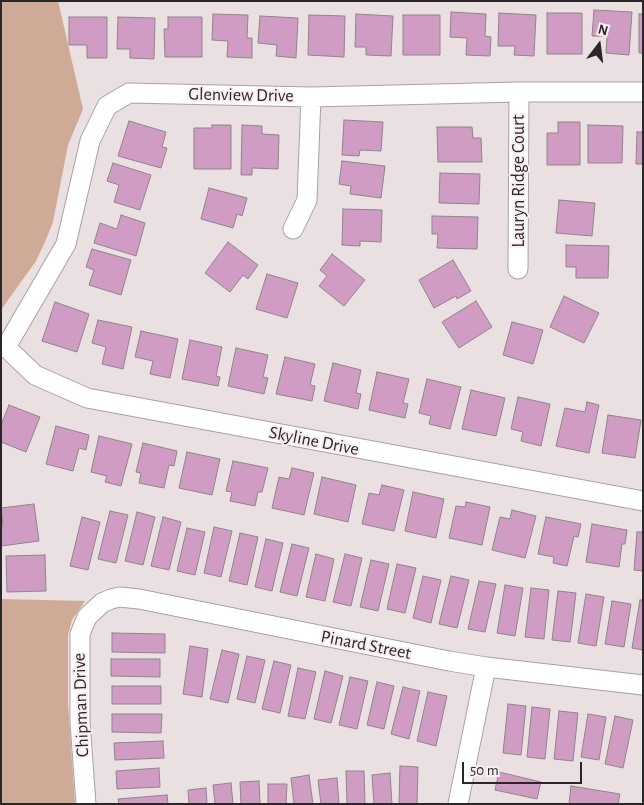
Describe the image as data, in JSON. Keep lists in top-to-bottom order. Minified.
{"streets":{"street":["Glenview Drive","Lauryn Ridge Court","Skyline Drive","Pinard Street","Chipman Drive"]},"crossings":[["Glenview Drive","Lauryn Ridge Court"],["Glenview Drive","Skyline Drive"],["Pinard Street","Chipman Drive"]],"scale_bar":"50 m","north":"top"}
